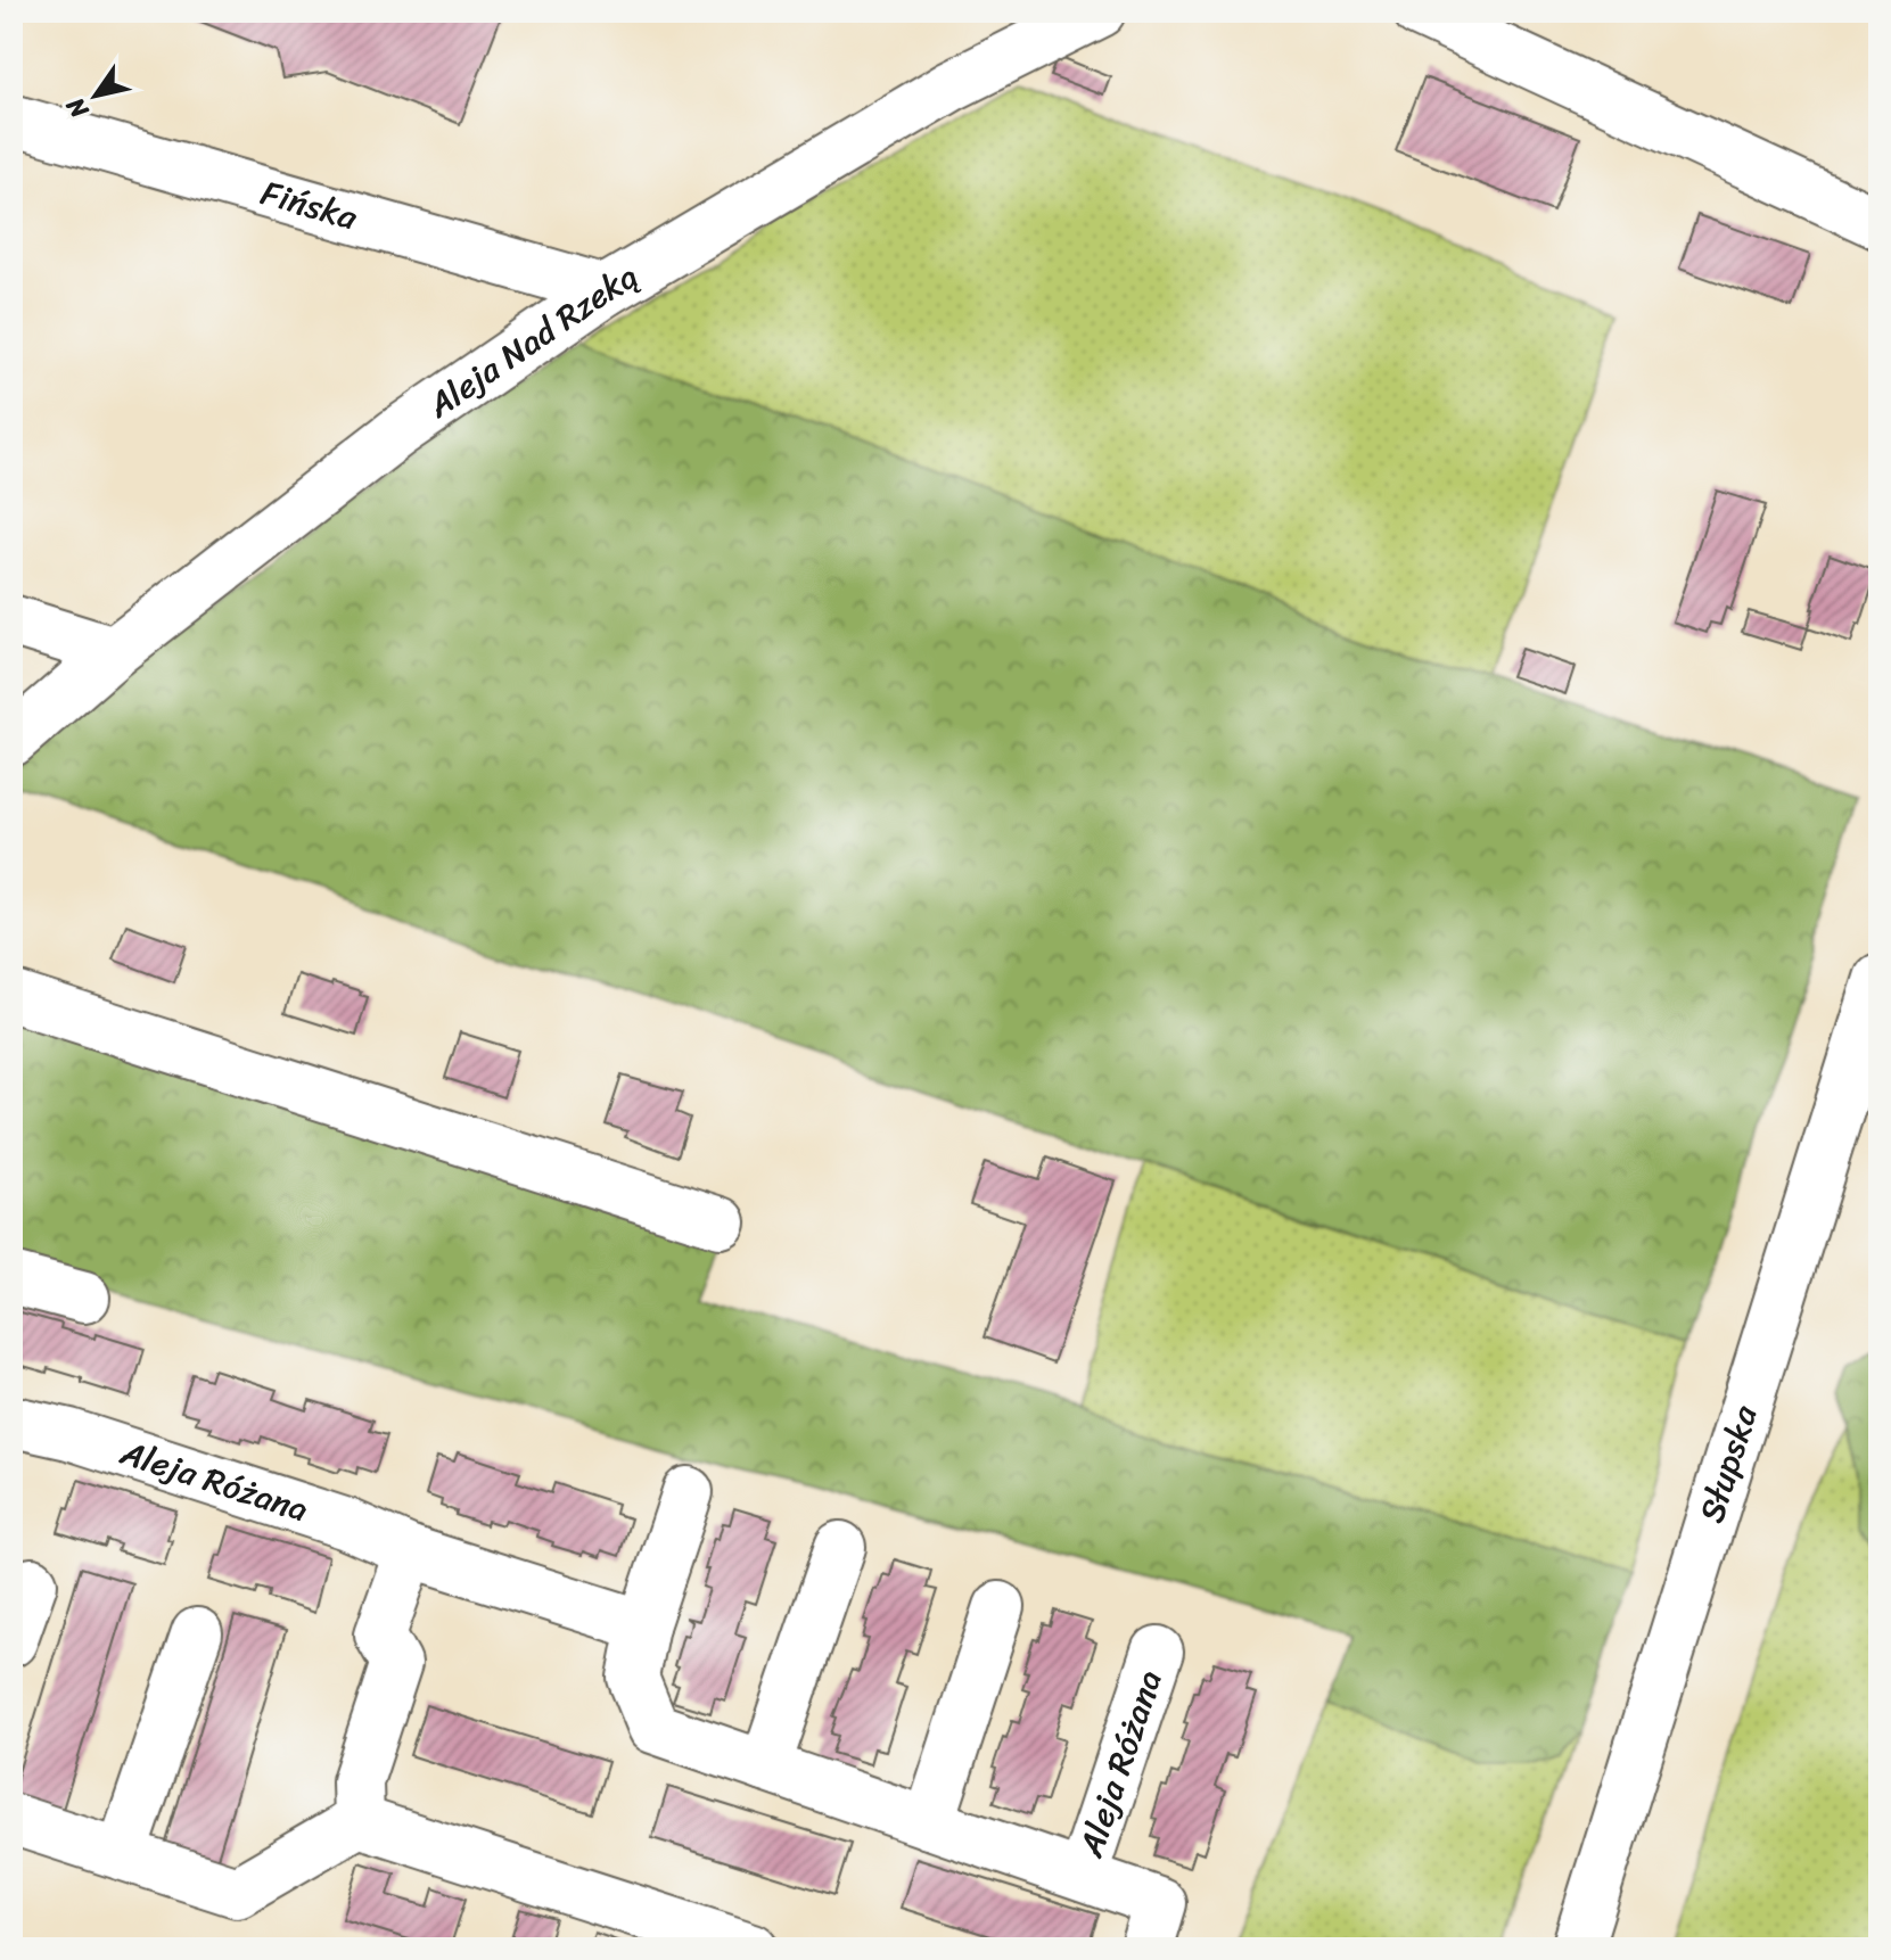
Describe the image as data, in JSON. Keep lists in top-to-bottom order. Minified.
{"streets":{"street":["Fińska","Aleja Nad Rzeką","Słupska","Aleja Różana"]},"crossings":[["Fińska","Aleja Nad Rzeką"]],"north":"bottom left"}
